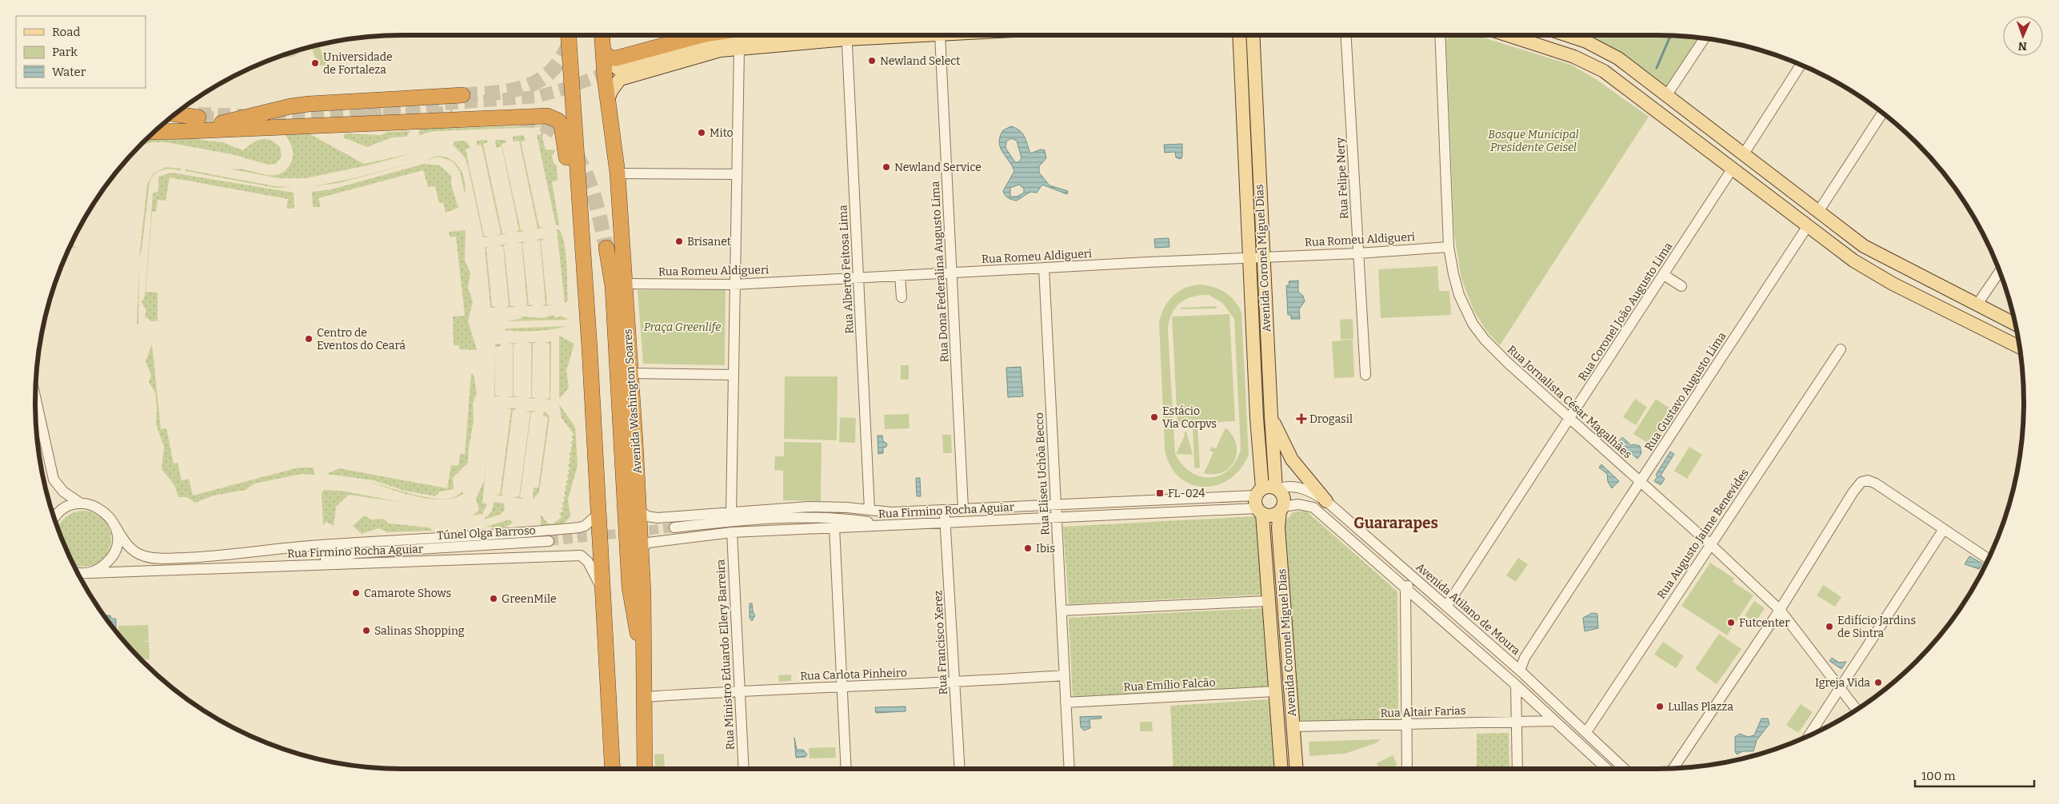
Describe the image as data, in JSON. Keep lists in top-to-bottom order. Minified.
{"streets":{"highway":["Avenida Washington Soares"],"main road":["Avenida Coronel Miguel Dias"],"street":["Rua Felipe Nery","Rua Romeu Aldigueri","Rua Alberto Feitosa Lima","Rua Dona Federalina Augusto Lima","Rua Coronel João Augusto Lima","Rua Gustavo Augusto Lima","Rua Jornalista César Magalhães","Rua Eliseu Uchôa Becco","Rua Firmino Rocha Aguiar","Túnel Olga Barroso","Rua Augusto Jaime Benevides","Avenida Atilano de Moura","Rua Francisco Xerez","Rua Ministro Eduardo Ellery Barreira","Rua Carlota Pinheiro","Rua Emílio Falcão","Rua Altair Farias"]},"crossings":[["Rua Felipe Nery","Rua Romeu Aldigueri"],["Rua Romeu Aldigueri","Avenida Coronel Miguel Dias"],["Rua Romeu Aldigueri","Rua Alberto Feitosa Lima"],["Rua Romeu Aldigueri","Rua Dona Federalina Augusto Lima"],["Rua Romeu Aldigueri","Avenida Washington Soares"],["Rua Romeu Aldigueri","Rua Jornalista César Magalhães"],["Rua Romeu Aldigueri","Rua Eliseu Uchôa Becco"],["Avenida Coronel Miguel Dias","Rua Firmino Rocha Aguiar"],["Avenida Coronel Miguel Dias","Avenida Atilano de Moura"],["Avenida Coronel Miguel Dias","Rua Emílio Falcão"],["Avenida Coronel Miguel Dias","Rua Altair Farias"],["Rua Alberto Feitosa Lima","Rua Firmino Rocha Aguiar"],["Rua Dona Federalina Augusto Lima","Rua Firmino Rocha Aguiar"],["Rua Coronel João Augusto Lima","Rua Jornalista César Magalhães"],["Rua Coronel João Augusto Lima","Avenida Atilano de Moura"],["Rua Gustavo Augusto Lima","Rua Jornalista César Magalhães"],["Rua Gustavo Augusto Lima","Avenida Atilano de Moura"],["Avenida Washington Soares","Rua Firmino Rocha Aguiar"],["Avenida Washington Soares","Rua Carlota Pinheiro"],["Rua Jornalista César Magalhães","Rua Augusto Jaime Benevides"],["Rua Eliseu Uchôa Becco","Rua Firmino Rocha Aguiar"],["Rua Eliseu Uchôa Becco","Rua Carlota Pinheiro"],["Rua Eliseu Uchôa Becco","Rua Emílio Falcão"],["Rua Firmino Rocha Aguiar","Túnel Olga Barroso"],["Rua Firmino Rocha Aguiar","Avenida Atilano de Moura"],["Rua Firmino Rocha Aguiar","Rua Francisco Xerez"],["Rua Firmino Rocha Aguiar","Rua Ministro Eduardo Ellery Barreira"],["Rua Augusto Jaime Benevides","Avenida Atilano de Moura"],["Rua Francisco Xerez","Rua Carlota Pinheiro"],["Rua Ministro Eduardo Ellery Barreira","Rua Carlota Pinheiro"]],"districts":["Guararapes"],"parks":["Bosque Municipal Presidente Geisel","Praça Greenlife"],"places":{"other":["Newland Select","Universidade de Fortaleza","Mito","Newland Service","Brisanet","Centro de Eventos do Ceará","Estácio Via Corpvs","Ibis","Camarote Shows","GreenMile","Futcenter","Edifício Jardins de Sintra","Salinas Shopping","Igreja Vida","Lullas Plazza"],"health":["Drogasil"],"transit":["FL-024"]},"legend":["Road","Park","Water"],"scale_bar":"100 m","north":"bottom"}
